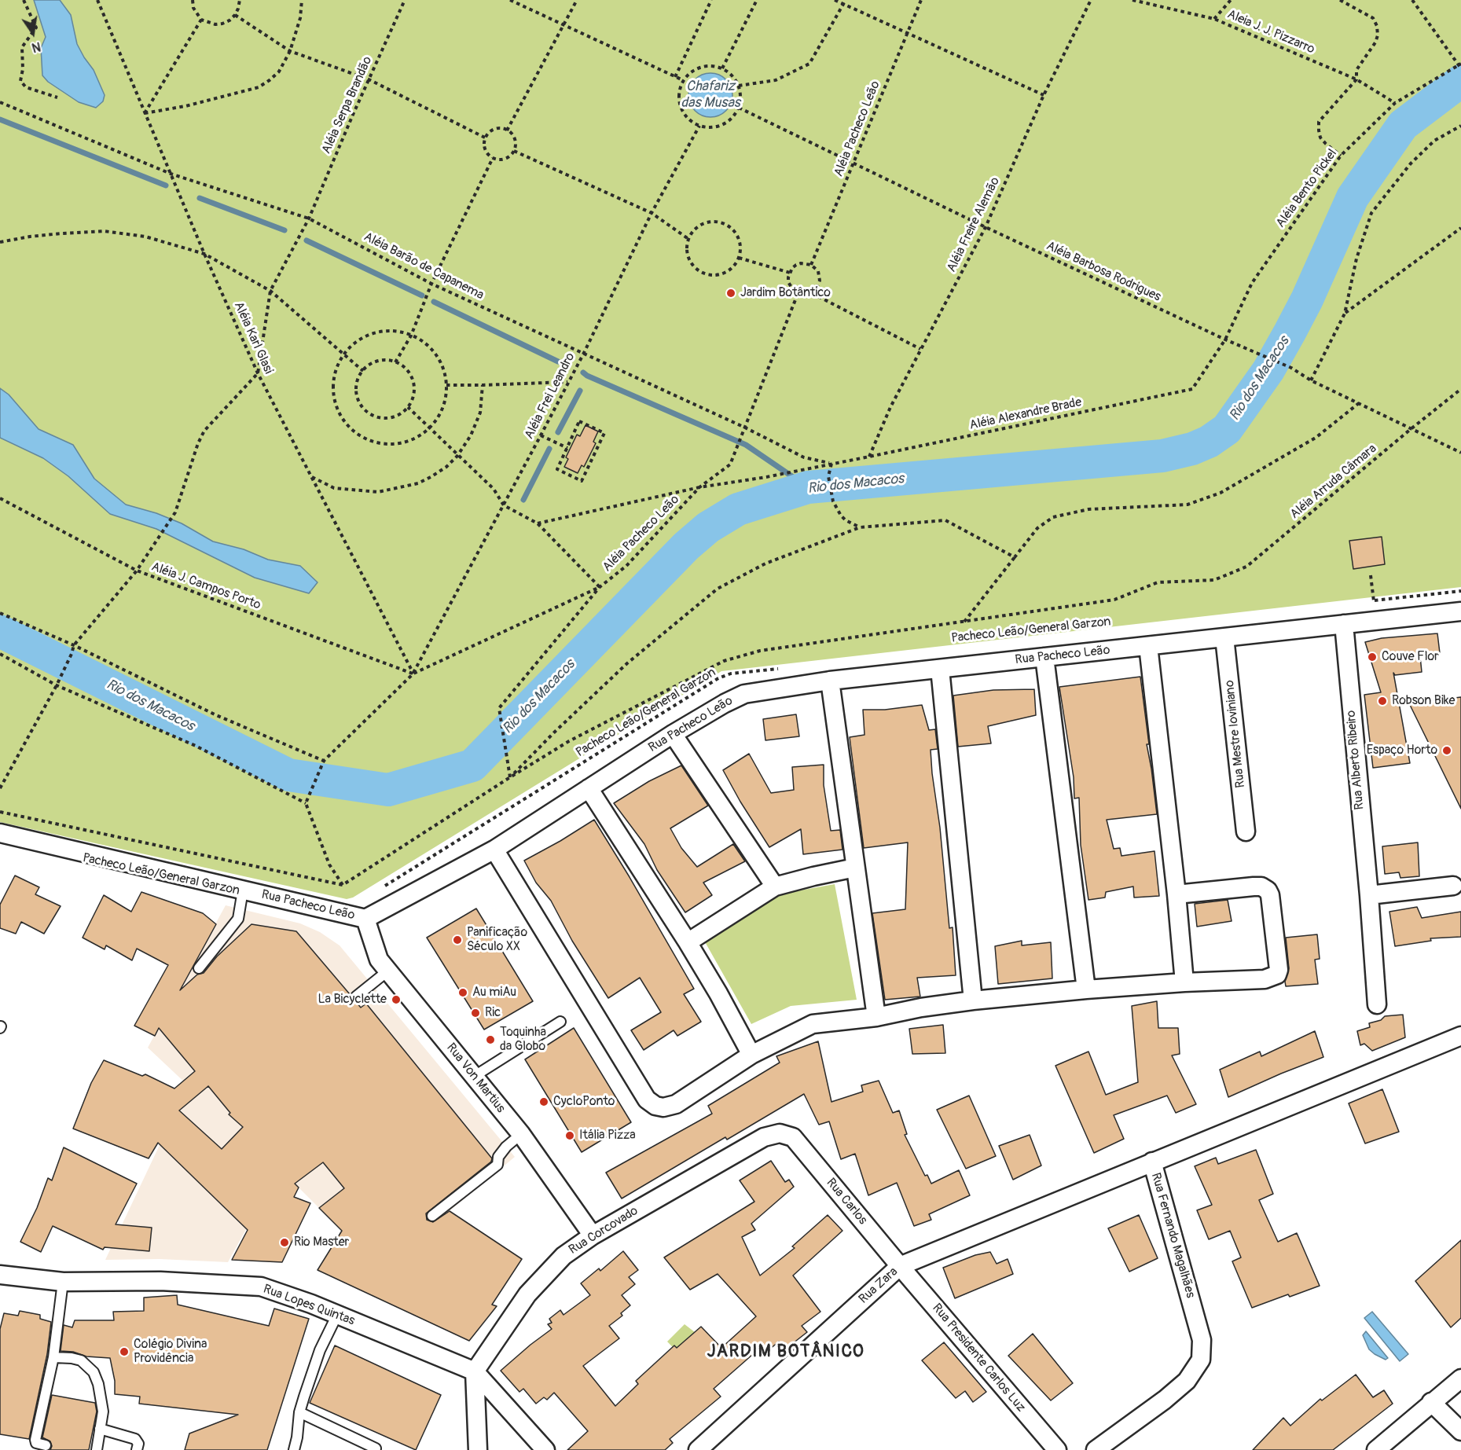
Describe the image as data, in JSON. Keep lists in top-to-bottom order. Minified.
{"streets":{"street":["Rua Pacheco Leão","Rua Mestre Ioviniano","Rua Alberto Ribeiro","Rua Von Martius","Rua Carlos","Rua Corcovado","Rua Fernando Magalhães","Rua Zara","Rua Lopes Quintas","Rua Presidente Carlos Luz"],"path":["Aleia J. J. Pizzarro","Aléia Serpa Brandão","Aléia Pacheco Leão","Aléia Bento Pickel","Aléia Freire Alemão","Aléia Barão de Capanema","Aléia Barbosa Rodrigues","Aléia Karl Glasi","Aléia Frei Leandro","Aléia Alexandre Brade","Aléia Arruda Câmara","Aléia J. Campos Porto","Pacheco Leão/General Garzon"]},"crossings":[["Aleia J. J. Pizzarro","Aléia Bento Pickel"],["Aléia Serpa Brandão","Aléia Barão de Capanema"],["Aléia Serpa Brandão","Aléia Karl Glasi"],["Aléia Pacheco Leão","Aléia Barão de Capanema"],["Aléia Pacheco Leão","Aléia Barbosa Rodrigues"],["Aléia Pacheco Leão","Aléia Alexandre Brade"],["Aléia Bento Pickel","Aléia Barbosa Rodrigues"],["Aléia Bento Pickel","Aléia Alexandre Brade"],["Aléia Freire Alemão","Aléia Barbosa Rodrigues"],["Aléia Freire Alemão","Aléia Alexandre Brade"],["Aléia Barão de Capanema","Aléia Karl Glasi"],["Aléia Barão de Capanema","Aléia Frei Leandro"],["Aléia Barão de Capanema","Aléia Alexandre Brade"],["Aléia Barbosa Rodrigues","Aléia Frei Leandro"],["Aléia Barbosa Rodrigues","Aléia Alexandre Brade"],["Aléia Barbosa Rodrigues","Aléia Arruda Câmara"],["Aléia Karl Glasi","Aléia Frei Leandro"],["Aléia Karl Glasi","Aléia J. Campos Porto"],["Aléia Frei Leandro","Aléia J. Campos Porto"],["Rua Pacheco Leão","Rua Mestre Ioviniano"],["Rua Pacheco Leão","Rua Alberto Ribeiro"],["Rua Pacheco Leão","Rua Von Martius"],["Rua Von Martius","Rua Corcovado"],["Rua Carlos","Rua Corcovado"],["Rua Carlos","Rua Zara"],["Rua Carlos","Rua Presidente Carlos Luz"],["Rua Corcovado","Rua Lopes Quintas"],["Rua Fernando Magalhães","Rua Zara"],["Rua Zara","Rua Presidente Carlos Luz"]],"districts":["JARDIM BOTÂNICO"],"water":["Chafariz das Musas","Rio dos Macacos"],"places":["Jardim Botântico","Couve Flor","Robson Bike","Espaço Horto","Panificação Século XX","Au miAu","La Bicyclette","Ric","Toquinha da Globo","CycloPonto","Itália Pizza","Rio Master","Colégio Divina Providência"],"north":"bottom"}
